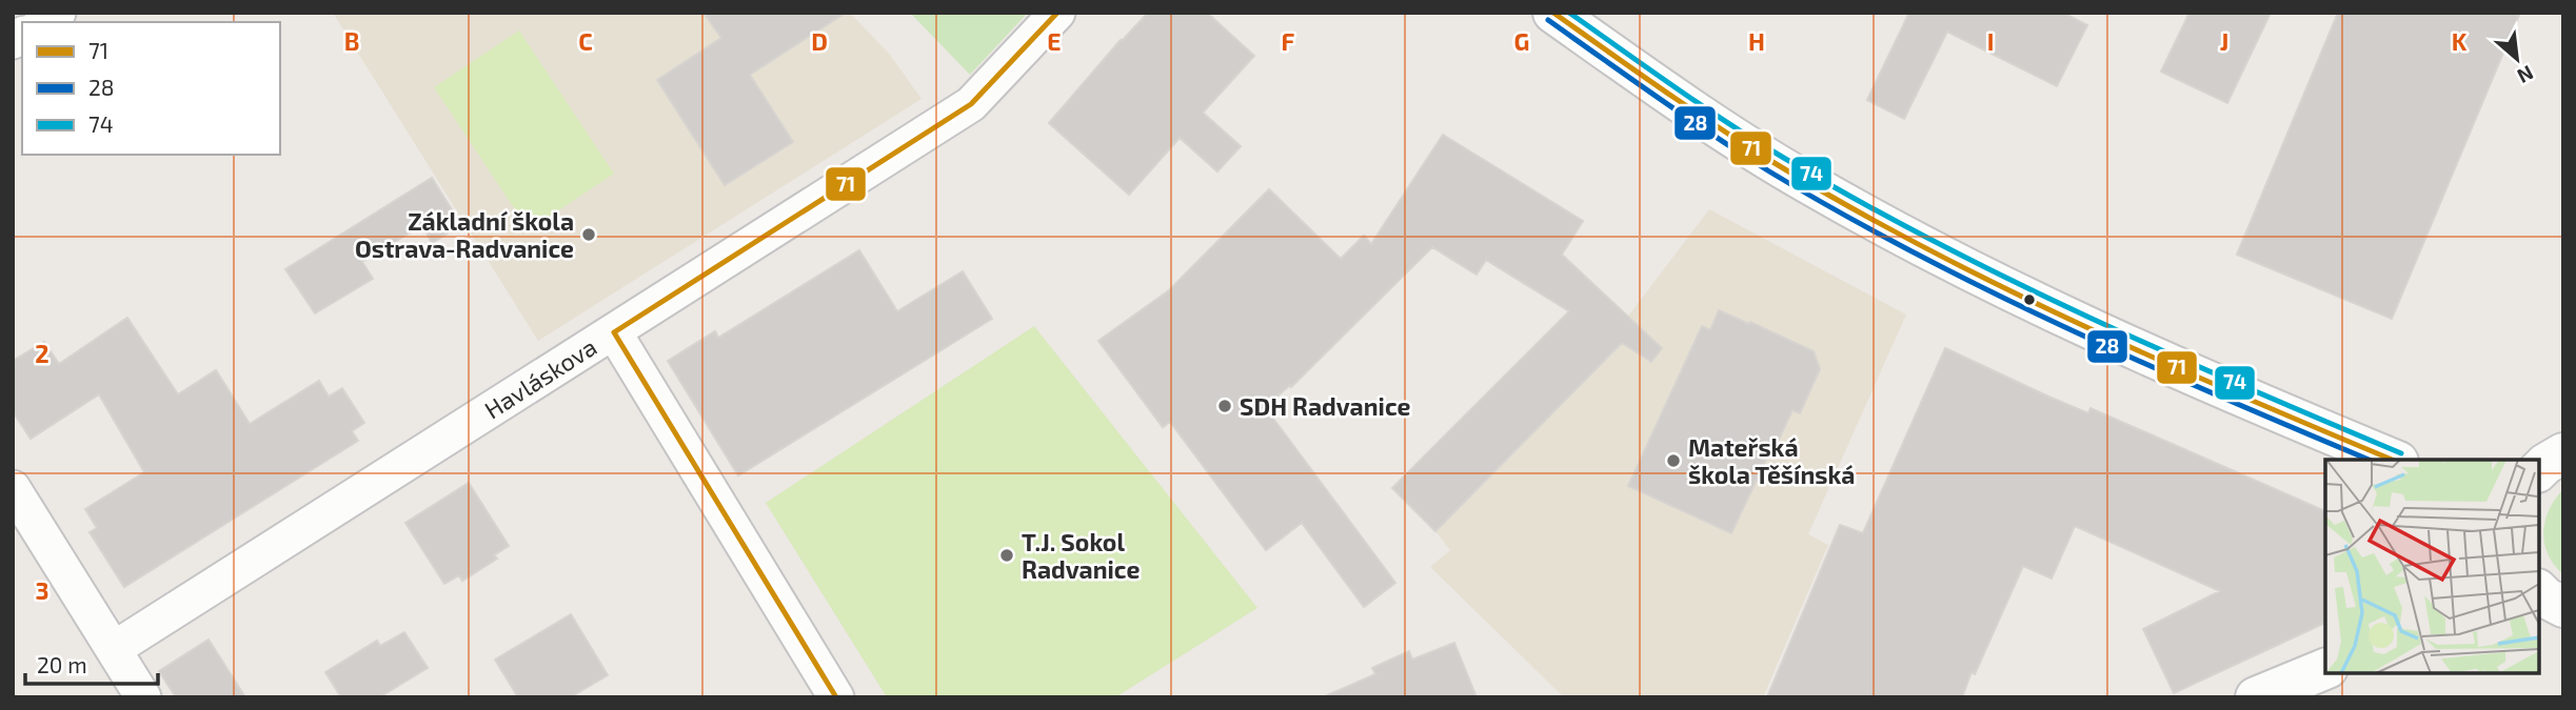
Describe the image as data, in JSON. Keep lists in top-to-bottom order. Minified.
{"streets":{"street":["Havláskova"]},"places":["Základní škola Ostrava-Radvanice","SDH Radvanice","Mateřská škola Těšínská","T.J. Sokol Radvanice"],"lines":["transit line 71","transit line 74","transit line 28"],"legend":["71","28","74"],"scale_bar":"20 m","north":"bottom right","grid":{"columns":["B","C","D","E","F","G","H","I","J","K"],"rows":["2","3"]}}
